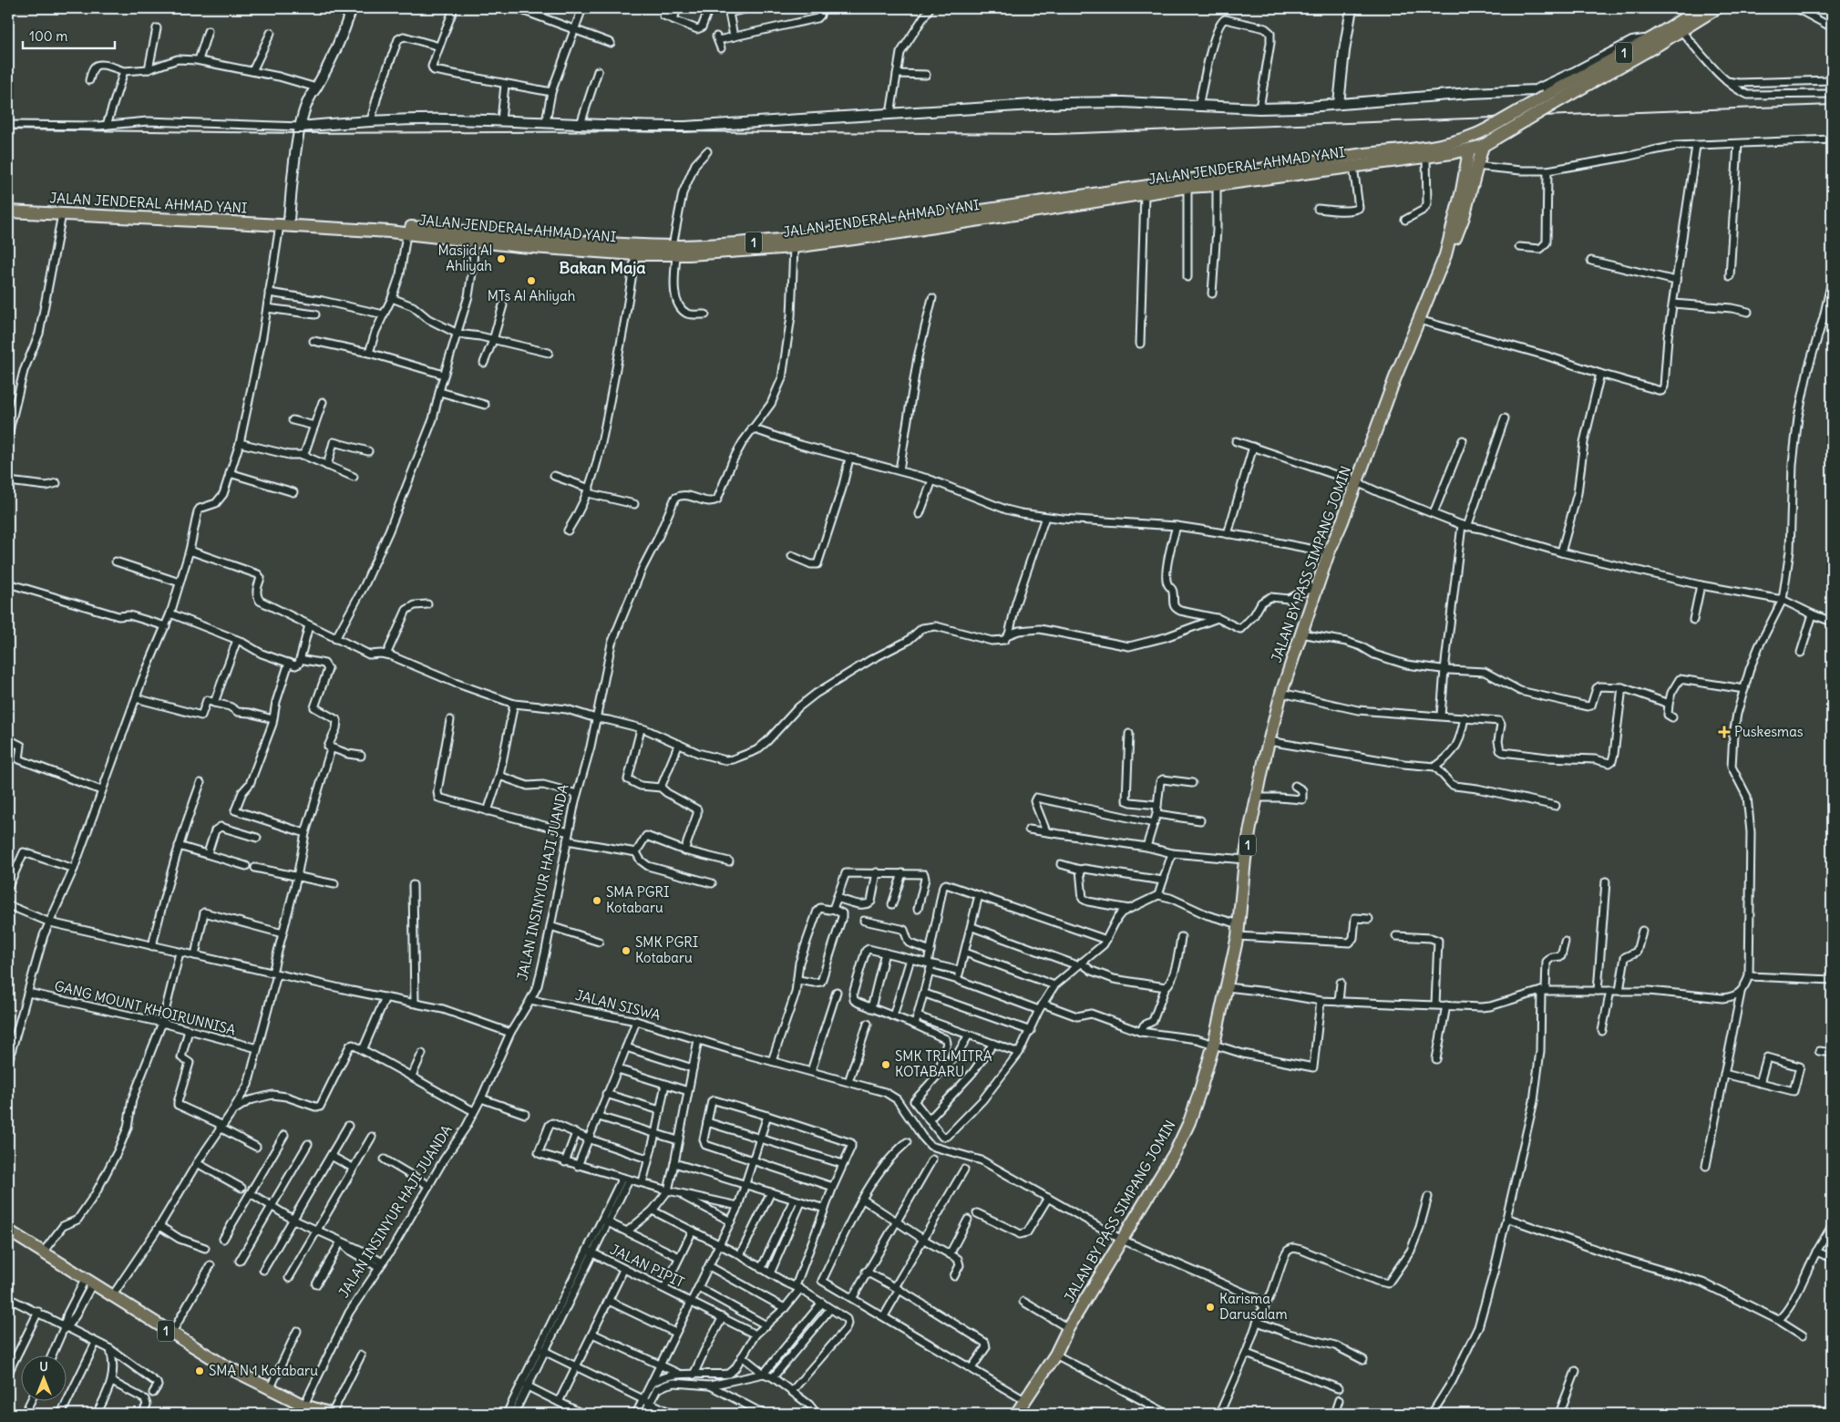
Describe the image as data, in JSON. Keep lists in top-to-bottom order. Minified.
{"streets":{"highway":["1","JALAN JENDERAL AHMAD YANI","JALAN BY PASS SIMPANG JOMIN"],"street":["JALAN INSINYUR HAJI JUANDA","JALAN SISWA","GANG MOUNT KHOIRUNNISA","JALAN PIPIT"]},"crossings":[["1","JALAN JENDERAL AHMAD YANI"],["1","JALAN INSINYUR HAJI JUANDA"],["JALAN JENDERAL AHMAD YANI","JALAN BY PASS SIMPANG JOMIN"],["JALAN BY PASS SIMPANG JOMIN","JALAN SISWA"],["JALAN INSINYUR HAJI JUANDA","JALAN SISWA"]],"districts":["Bakan Maja"],"places":{"other":["Masjid Al Ahliyah","MTs Al Ahliyah","SMA PGRI Kotabaru","SMK PGRI Kotabaru","SMK TRI MITRA KOTABARU","Karisma Darusalam","SMA N 1 Kotabaru"],"health":["Puskesmas"]},"scale_bar":"100 m","north":"top"}
